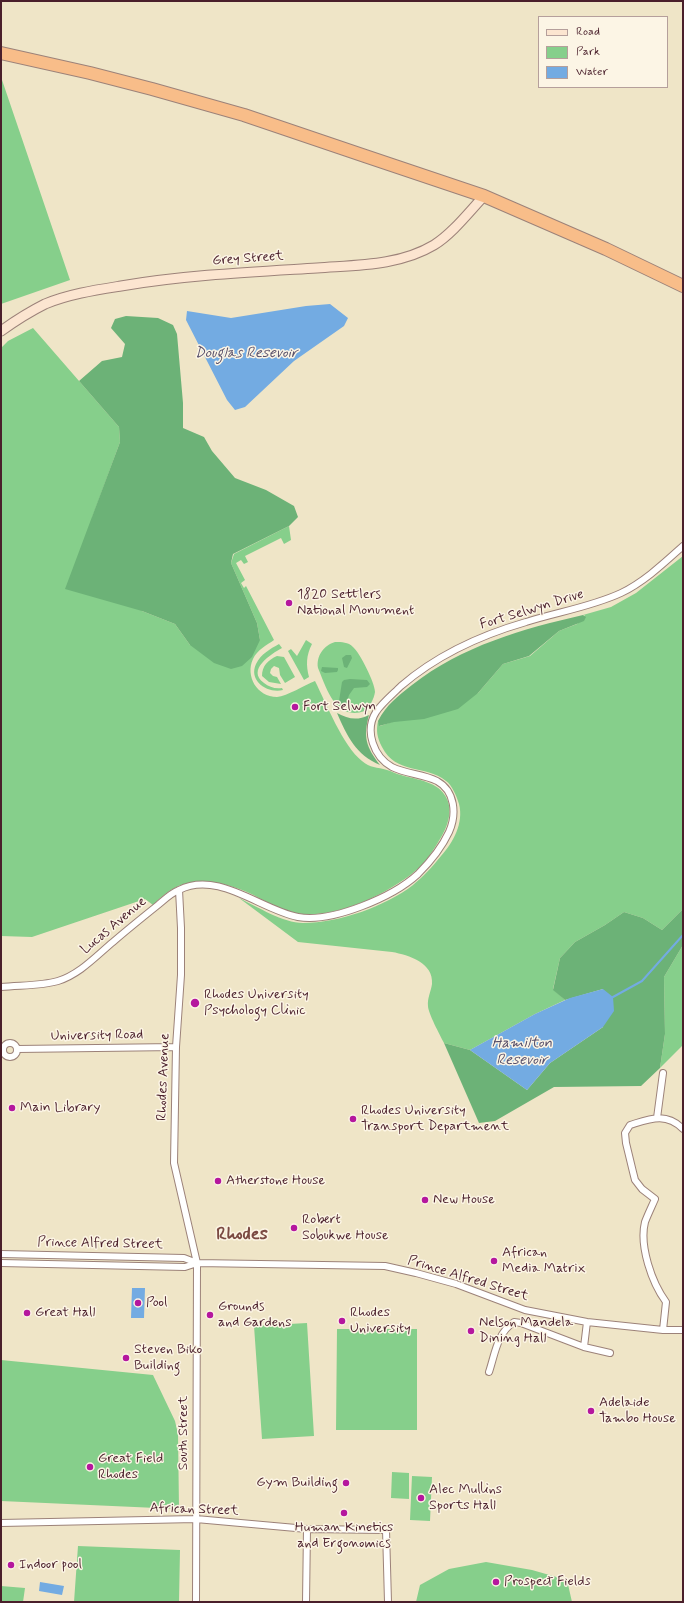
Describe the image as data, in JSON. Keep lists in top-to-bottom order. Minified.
{"streets":{"main road":["Grey Street"],"street":["Fort Selwyn Drive","Lucas Avenue","University Road","Rhodes Avenue","Prince Alfred Street","South Street","African Street"]},"crossings":[["Fort Selwyn Drive","Lucas Avenue"],["Lucas Avenue","Rhodes Avenue"],["University Road","Rhodes Avenue"],["Rhodes Avenue","Prince Alfred Street"],["Rhodes Avenue","South Street"],["Prince Alfred Street","South Street"],["South Street","African Street"]],"districts":["Rhodes"],"water":["Douglas Resevoir","Hamilton Resevoir"],"places":["1820 Settlers National Monument","Fort Selwyn","Rhodes University Psychology Clinic","Main Library","Rhodes University Transport Department","Atherstone House","New House","Robert Sobukwe House","African Media Matrix","Pool","Great Hall","Grounds and Gardens","Rhodes University","Nelson Mandela Dining Hall","Steven Biko Building","Adelaide Tambo House","Great Field Rhodes","Gym Building","Alec Mullins Sports Hall","Human Kinetics and Ergonomics","Indoor pool","Prospect Fields"],"legend":["Road","Park","Water"]}
